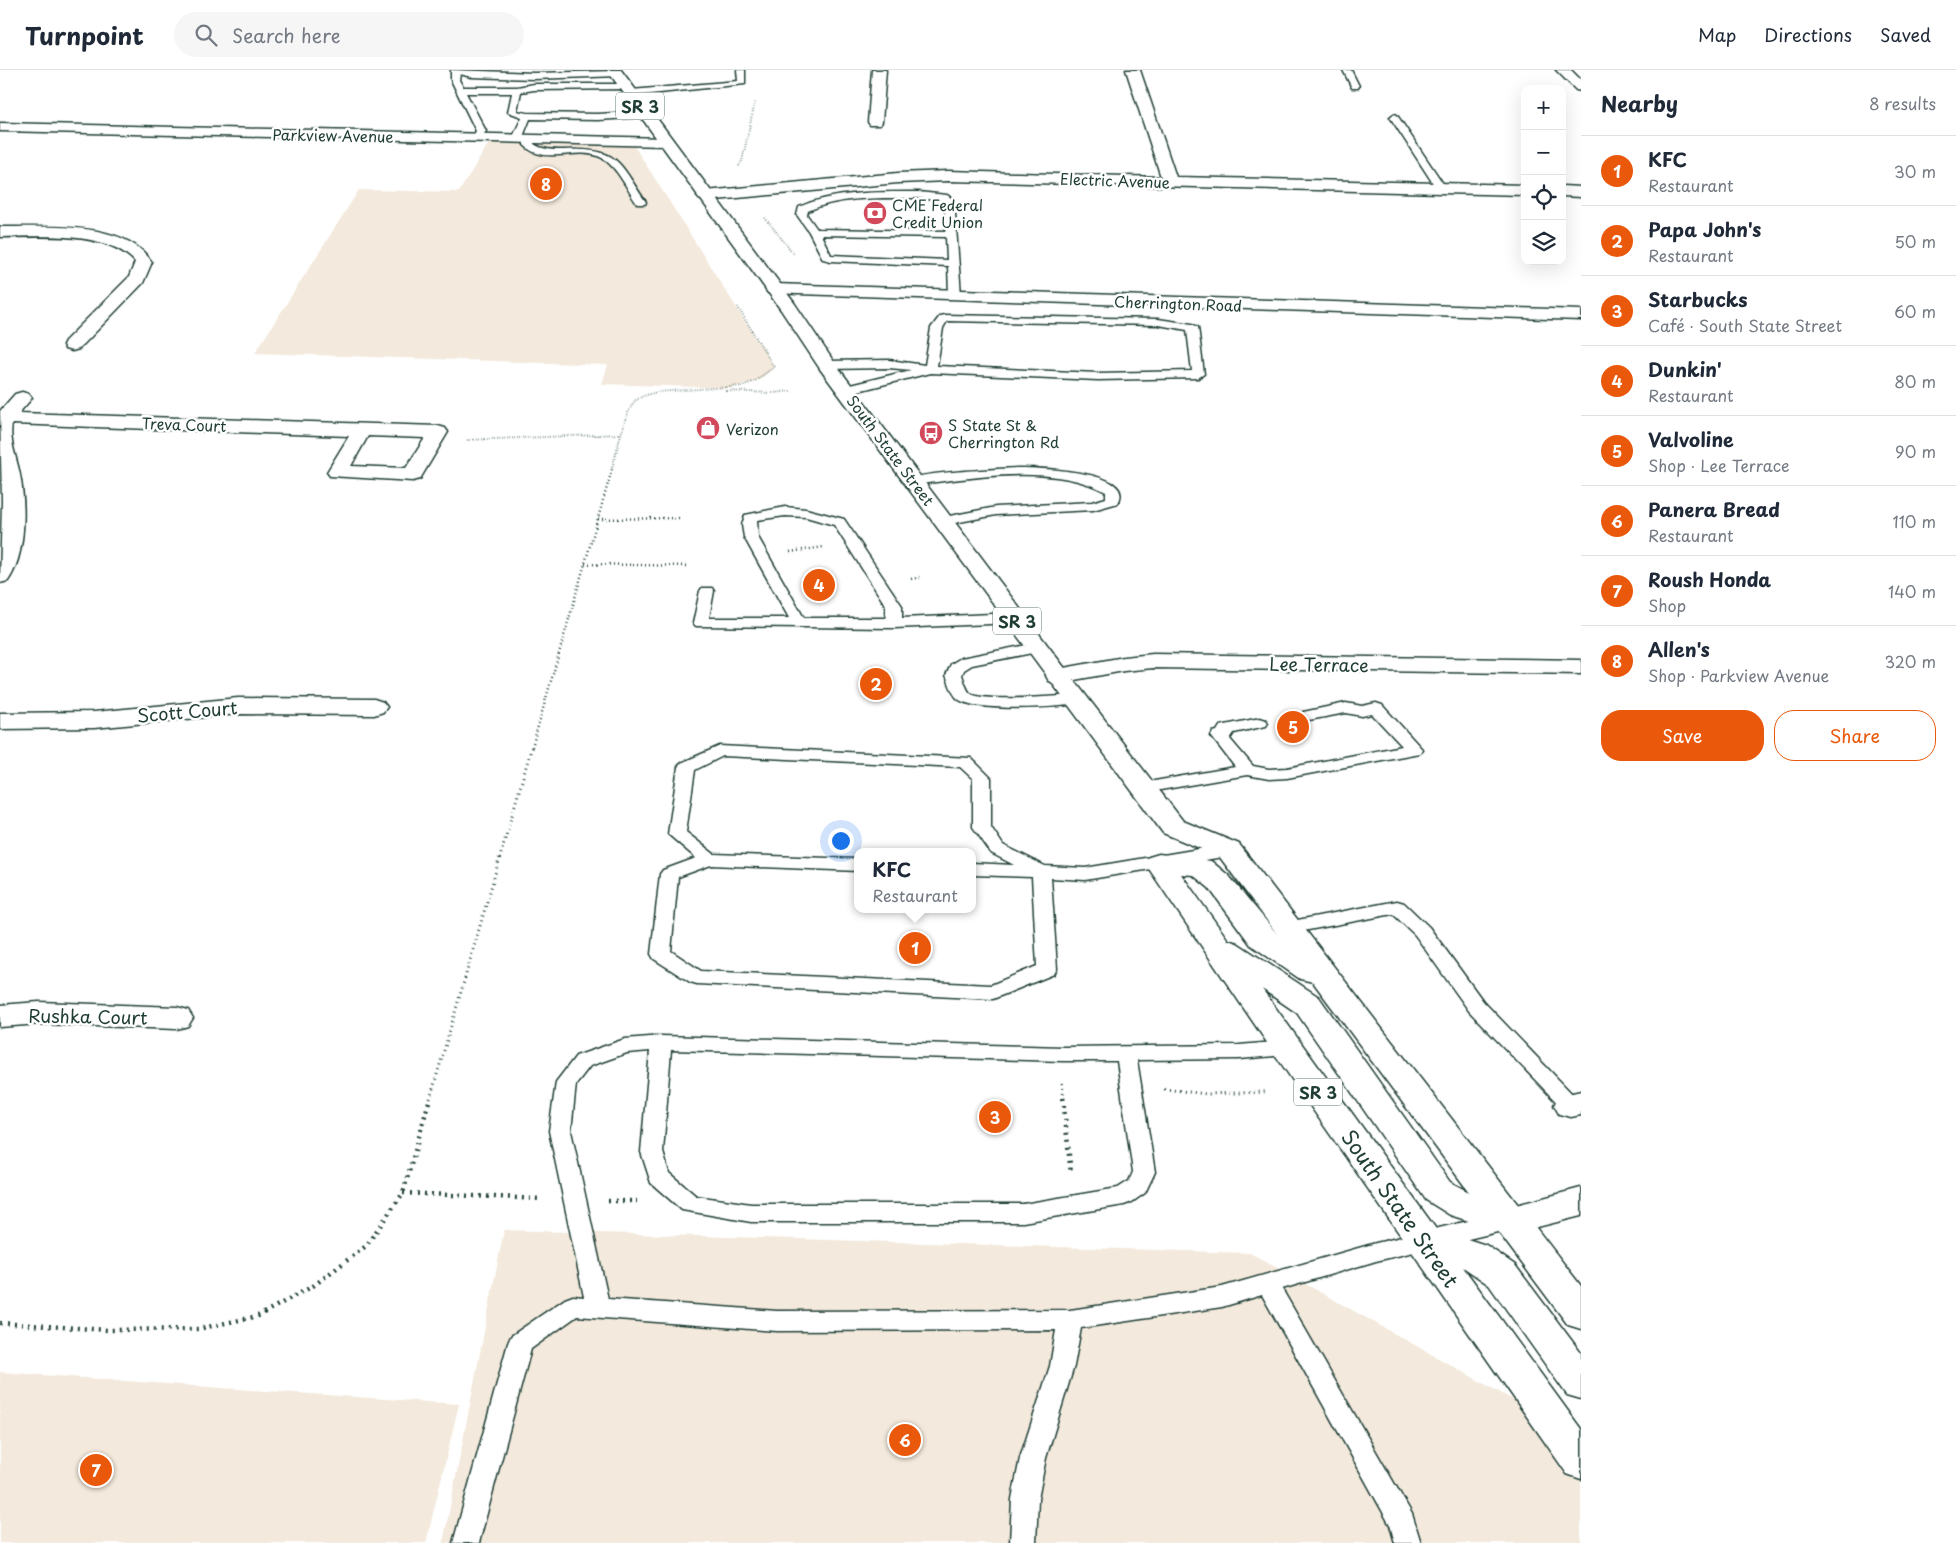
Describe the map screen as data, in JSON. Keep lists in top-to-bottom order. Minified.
{"streets":{"street":["SR 3","Parkview Avenue","Electric Avenue","Cherrington Road","Treva Court","South State Street","Lee Terrace","Scott Court","Rushka Court"]},"crossings":[["Parkview Avenue","South State Street"],["Electric Avenue","South State Street"],["Cherrington Road","South State Street"],["South State Street","Lee Terrace"]],"places":{"bank":["CME Federal Credit Union"],"shop":["Verizon"],"bus stop":["S State St & Cherrington Rd"]},"page":{"header":"Turnpoint","search":"Search here","nav":["Map","Directions","Saved"],"heading":["Nearby","8 results"],"map_buttons":["+","−"],"list":[{"mark":"1","name":"KFC","note":"Restaurant","value":"30 m"},{"mark":"2","name":"Papa John's","note":"Restaurant","value":"50 m"},{"mark":"3","name":"Starbucks","note":"Café · South State Street","value":"60 m"},{"mark":"4","name":"Dunkin'","note":"Restaurant","value":"80 m"},{"mark":"5","name":"Valvoline","note":"Shop · Lee Terrace","value":"90 m"},{"mark":"6","name":"Panera Bread","note":"Restaurant","value":"110 m"},{"mark":"7","name":"Roush Honda","note":"Shop","value":"140 m"},{"mark":"8","name":"Allen's","note":"Shop · Parkview Avenue","value":"320 m"}],"pins":["8","4","2","5","1","3","6","7"],"buttons":["Save","Share"],"popup":["KFC","Restaurant"]}}
